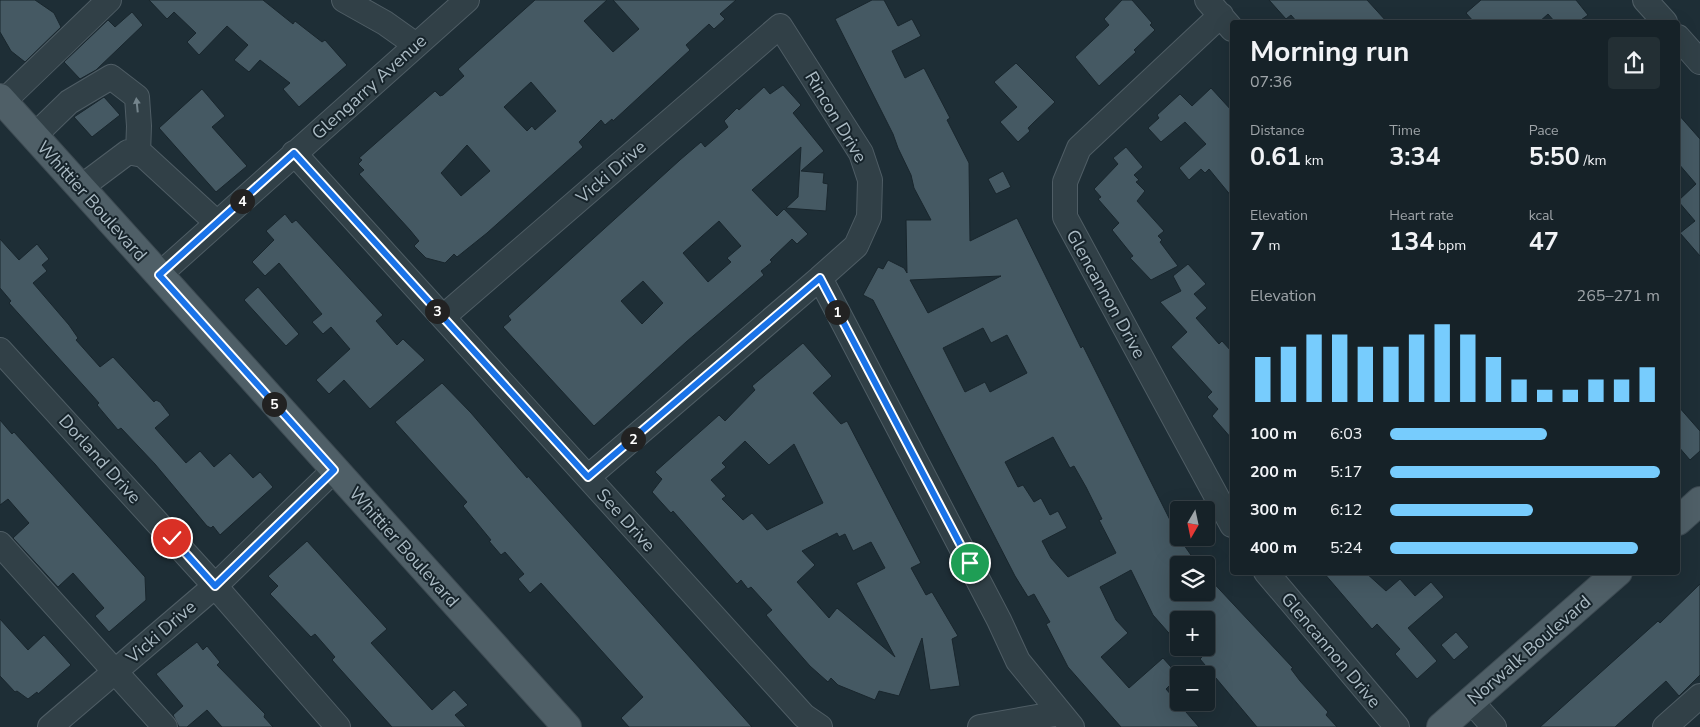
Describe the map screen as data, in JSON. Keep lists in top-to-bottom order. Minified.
{"streets":{"main road":["Whittier Boulevard","Norwalk Boulevard"],"street":["Glengarry Avenue","Rincon Drive","Vicki Drive","Glencannon Drive","Dorland Drive","See Drive"]},"crossings":[["Glengarry Avenue","Whittier Boulevard"],["Glengarry Avenue","See Drive"],["Rincon Drive","Vicki Drive"],["Rincon Drive","See Drive"],["Vicki Drive","Whittier Boulevard"],["Vicki Drive","Dorland Drive"],["Vicki Drive","See Drive"]],"north":"bottom","page":{"heading":["Morning run","07:36"],"stats":[["Distance","0.61 km"],["Time","3:34"],["Pace","5:50 /km"],["Elevation","7 m"],["Heart rate","134 bpm"],["kcal","47"]],"pins":["4","3","1","5","2"],"chart":["Elevation","265–271 m"],"list":[{"name":"100 m","note":"6:03"},{"name":"200 m","note":"5:17"},{"name":"300 m","note":"6:12"},{"name":"400 m","note":"5:24"}],"map_buttons":["+","−"]}}
